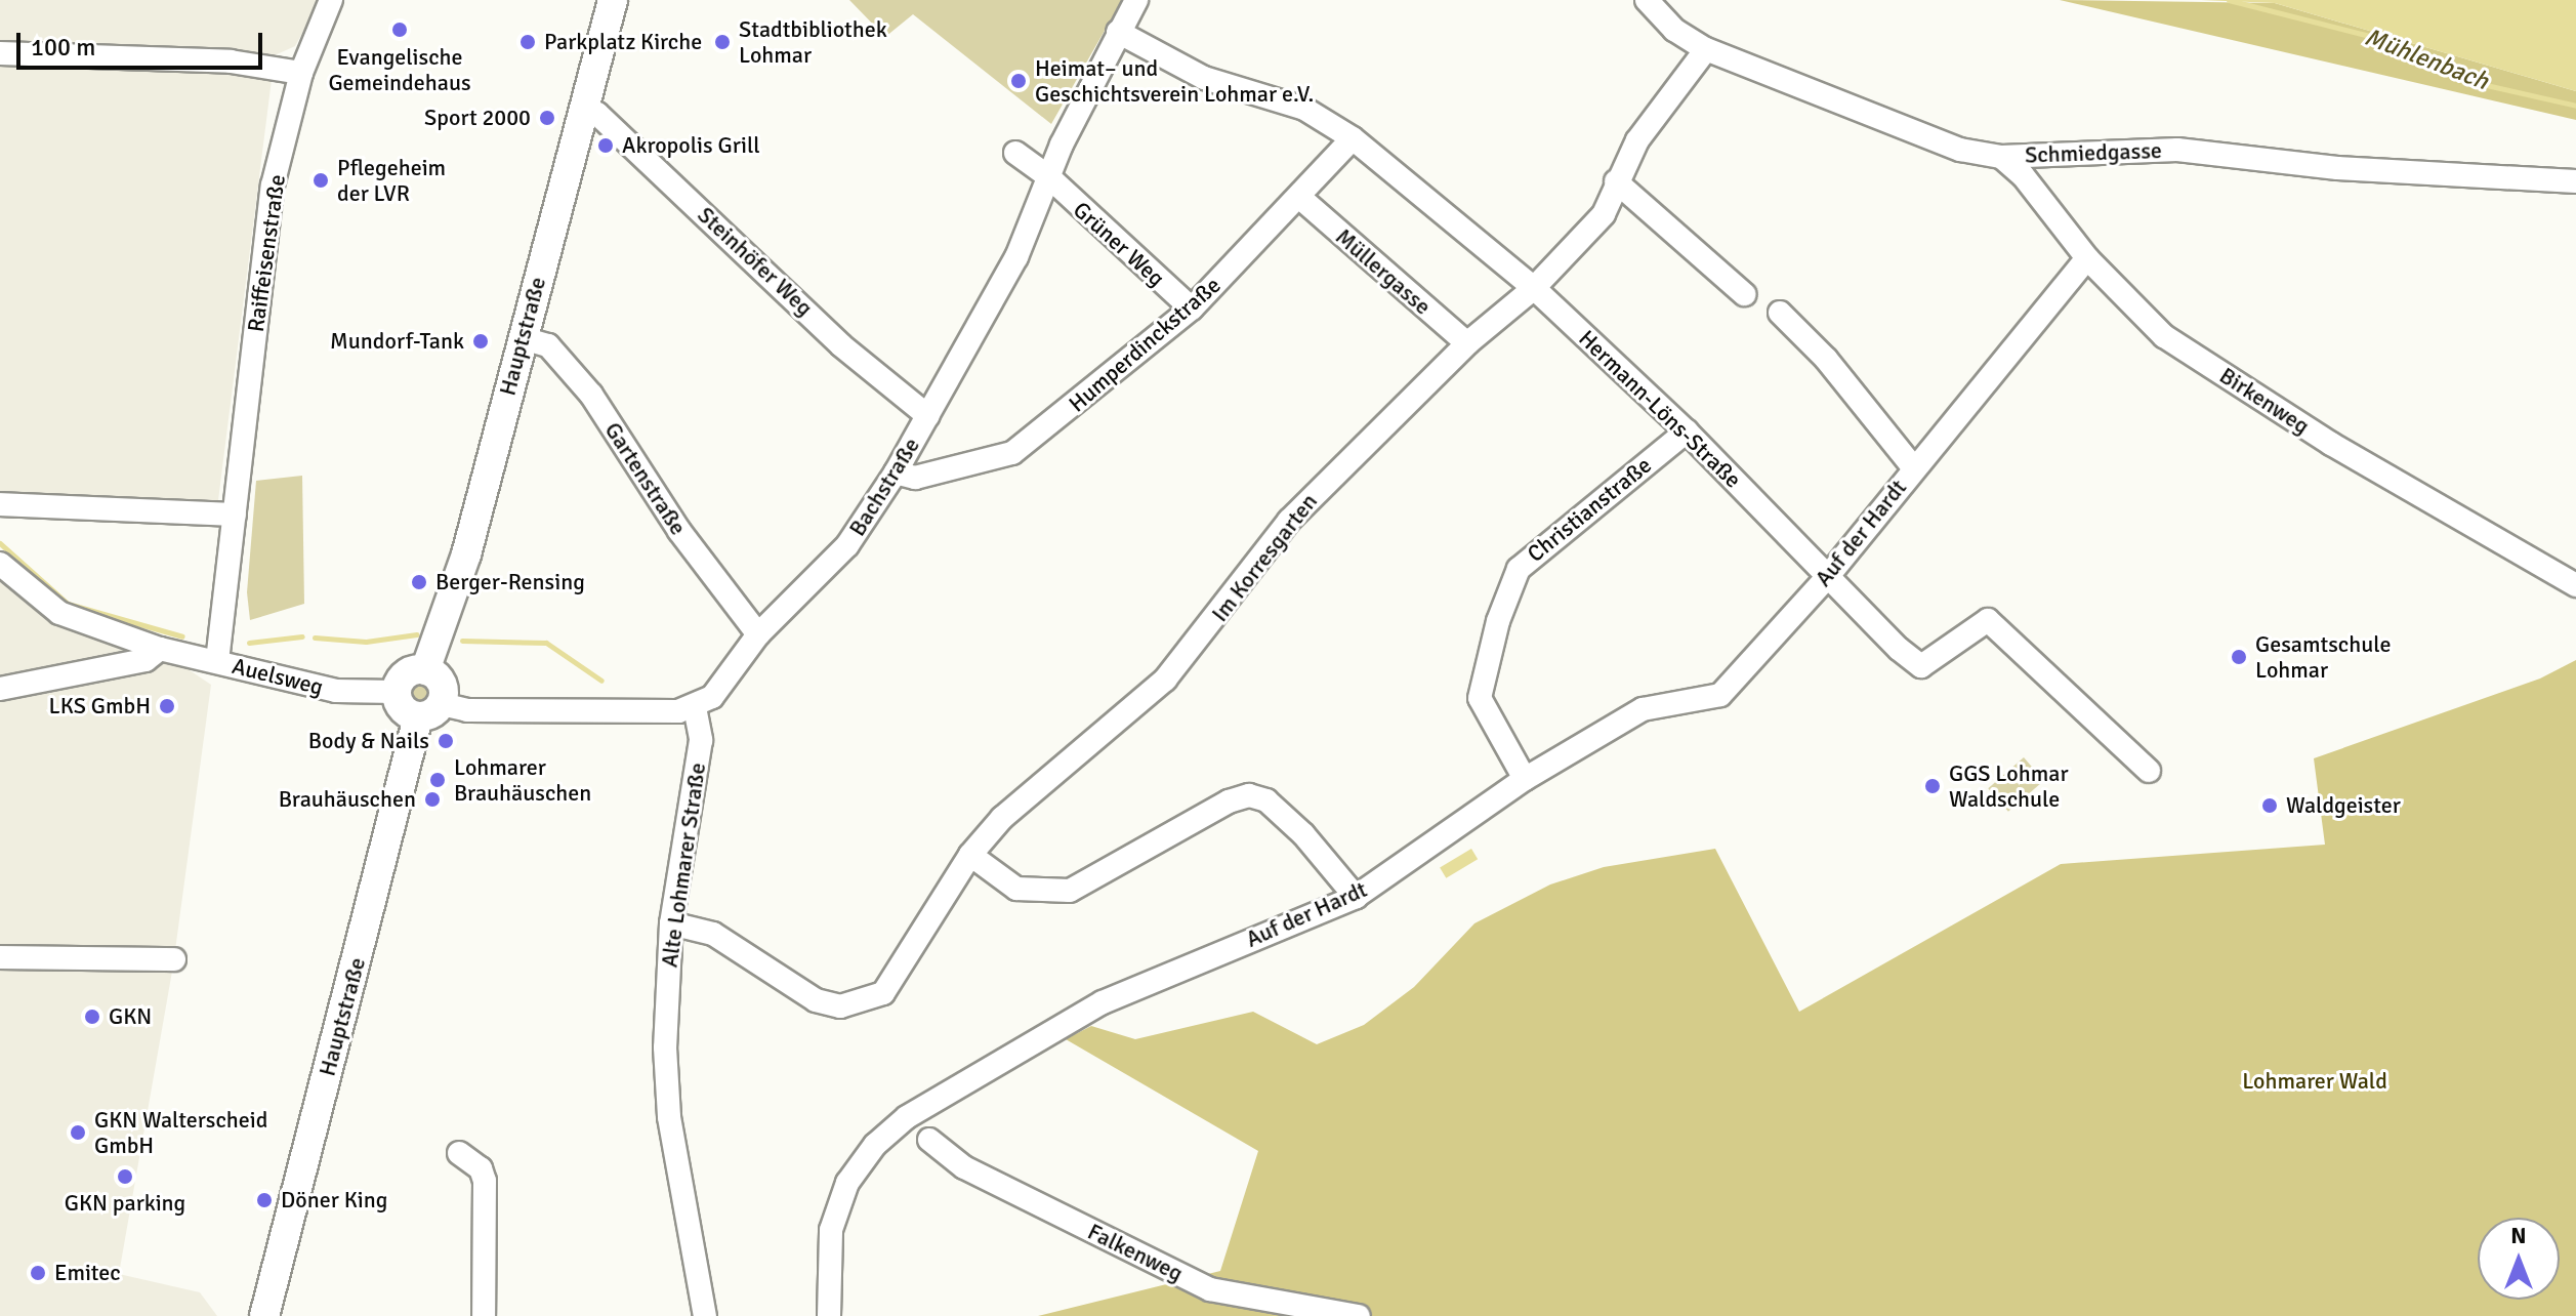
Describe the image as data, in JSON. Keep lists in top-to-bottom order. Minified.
{"streets":{"main road":["Hauptstraße"],"street":["Schmiedgasse","Grüner Weg","Raiffeisenstraße","Steinhöfer Weg","Müllergasse","Humperdinckstraße","Birkenweg","Hermann-Löns-Straße","Gartenstraße","Bachstraße","Christianstraße","Auf der Hardt","Im Korresgarten","Auelsweg","Alte Lohmarer Straße","Falkenweg"]},"crossings":[["Schmiedgasse","Birkenweg"],["Schmiedgasse","Im Korresgarten"],["Grüner Weg","Humperdinckstraße"],["Grüner Weg","Bachstraße"],["Raiffeisenstraße","Auelsweg"],["Steinhöfer Weg","Hauptstraße"],["Steinhöfer Weg","Bachstraße"],["Müllergasse","Humperdinckstraße"],["Müllergasse","Im Korresgarten"],["Hauptstraße","Gartenstraße"],["Hauptstraße","Auelsweg"],["Humperdinckstraße","Hermann-Löns-Straße"],["Humperdinckstraße","Bachstraße"],["Birkenweg","Auf der Hardt"],["Hermann-Löns-Straße","Bachstraße"],["Hermann-Löns-Straße","Christianstraße"],["Hermann-Löns-Straße","Auf der Hardt"],["Hermann-Löns-Straße","Im Korresgarten"],["Gartenstraße","Bachstraße"],["Bachstraße","Alte Lohmarer Straße"],["Christianstraße","Auf der Hardt"],["Im Korresgarten","Alte Lohmarer Straße"]],"water":["Mühlenbach"],"parks":["Lohmarer Wald"],"places":["Evangelische Gemeindehaus","Parkplatz Kirche","Stadtbibliothek Lohmar","Heimat– und Geschichtsverein Lohmar e.V.","Sport 2000","Akropolis Grill","Pflegeheim der LVR","Mundorf-Tank","Berger-Rensing","Gesamtschule Lohmar","LKS GmbH","Body & Nails","Lohmarer Brauhäuschen","GGS Lohmar Waldschule","Brauhäuschen","Waldgeister","GKN","GKN Walterscheid GmbH","GKN parking","Döner King","Emitec"],"scale_bar":"100 m","north":"top"}
